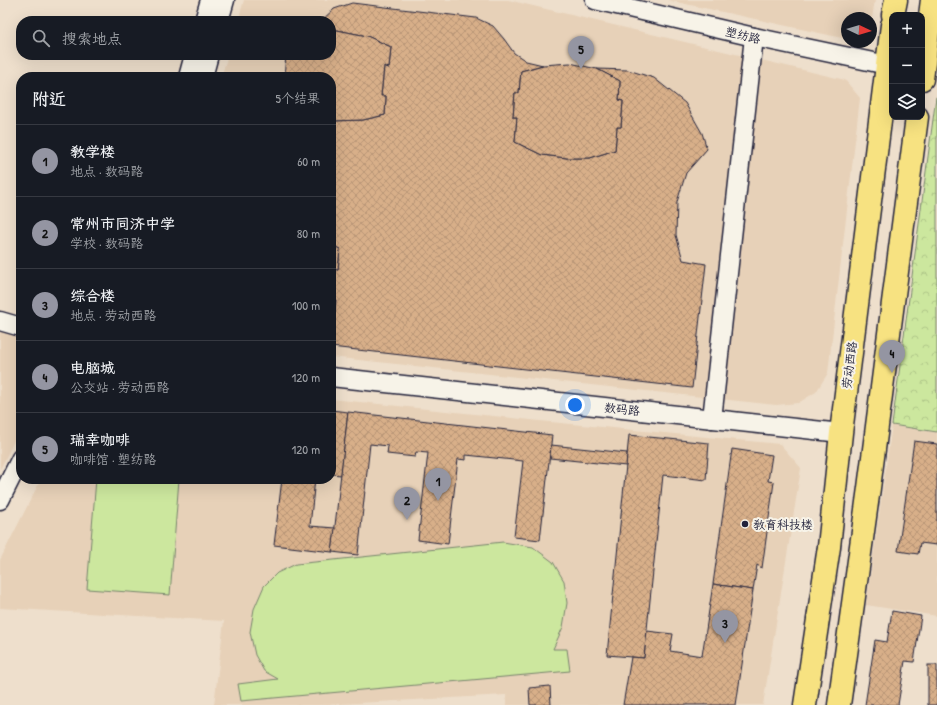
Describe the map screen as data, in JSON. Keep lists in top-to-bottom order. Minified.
{"streets":{"main road":["劳动西路"],"street":["塑纺路","数码路"]},"crossings":[["塑纺路","劳动西路"],["劳动西路","数码路"]],"places":["教育科技楼"],"north":"right","page":{"map_buttons":["+","−"],"search":"搜索地点","pins":["5","4","1","2","3"],"heading":["附近","5个结果"],"list":[{"mark":"1","name":"教学楼","note":"地点 · 数码路","value":"60 m"},{"mark":"2","name":"常州市同济中学","note":"学校 · 数码路","value":"80 m"},{"mark":"3","name":"综合楼","note":"地点 · 劳动西路","value":"100 m"},{"mark":"4","name":"电脑城","note":"公交站 · 劳动西路","value":"120 m"},{"mark":"5","name":"瑞幸咖啡","note":"咖啡馆 · 塑纺路","value":"120 m"}]}}
